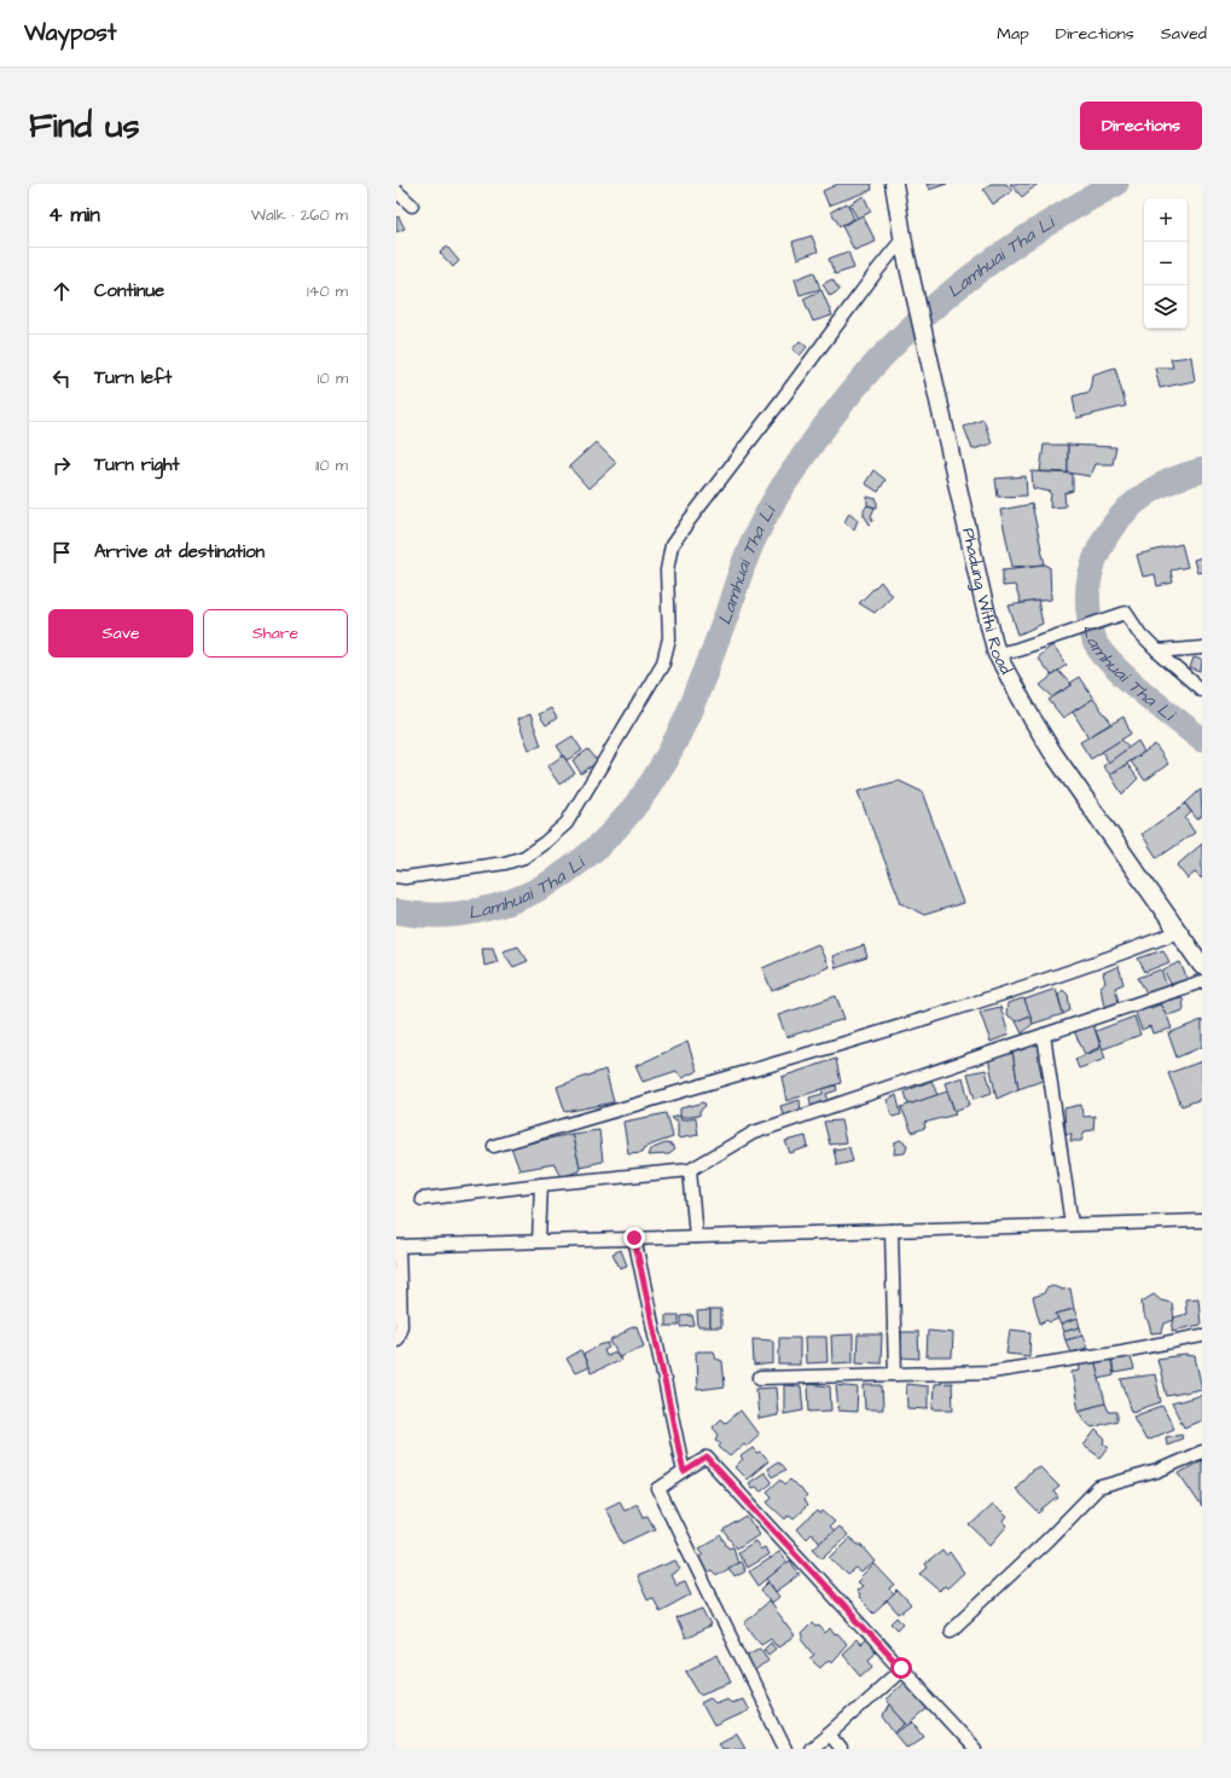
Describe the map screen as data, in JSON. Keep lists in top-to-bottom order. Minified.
{"streets":{"main road":["Phadung Withi Road"]},"water":["Lamhuai Tha Li"],"page":{"header":"Waypost","nav":["Map","Directions","Saved"],"buttons":["Directions",["Save","Share"]],"title":"Find us","heading":["4 min","Walk · 260 m"],"map_buttons":["+","−"],"list":[["Continue","140 m"],["Turn left","10 m"],["Turn right","110 m"],"Arrive at destination"]}}
